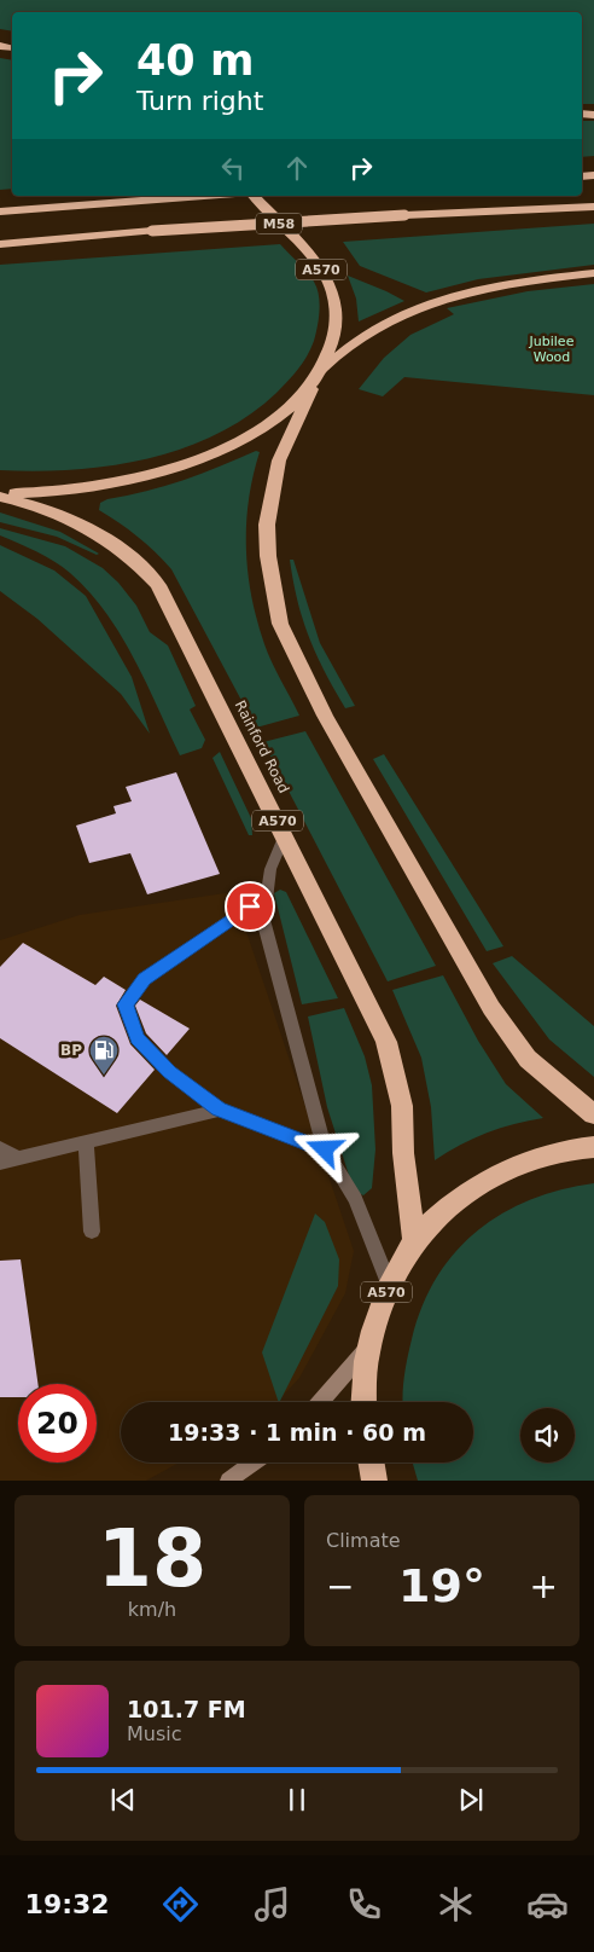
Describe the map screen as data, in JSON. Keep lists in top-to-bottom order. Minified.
{"streets":{"highway":["M58","A570","Rainford Road"]},"crossings":[["A570","Rainford Road"]],"parks":["Jubilee Wood"],"places":{"fuel station":["BP"]},"page":{"turn":["40 m","Turn right"],"limit":"20","trip":"19:33 · 1 min · 60 m","tile":[["18","km/h"],"Climate"],"heat":["−","19°","+"],"song":["101.7 FM","Music"],"tabs":"19:32"}}
